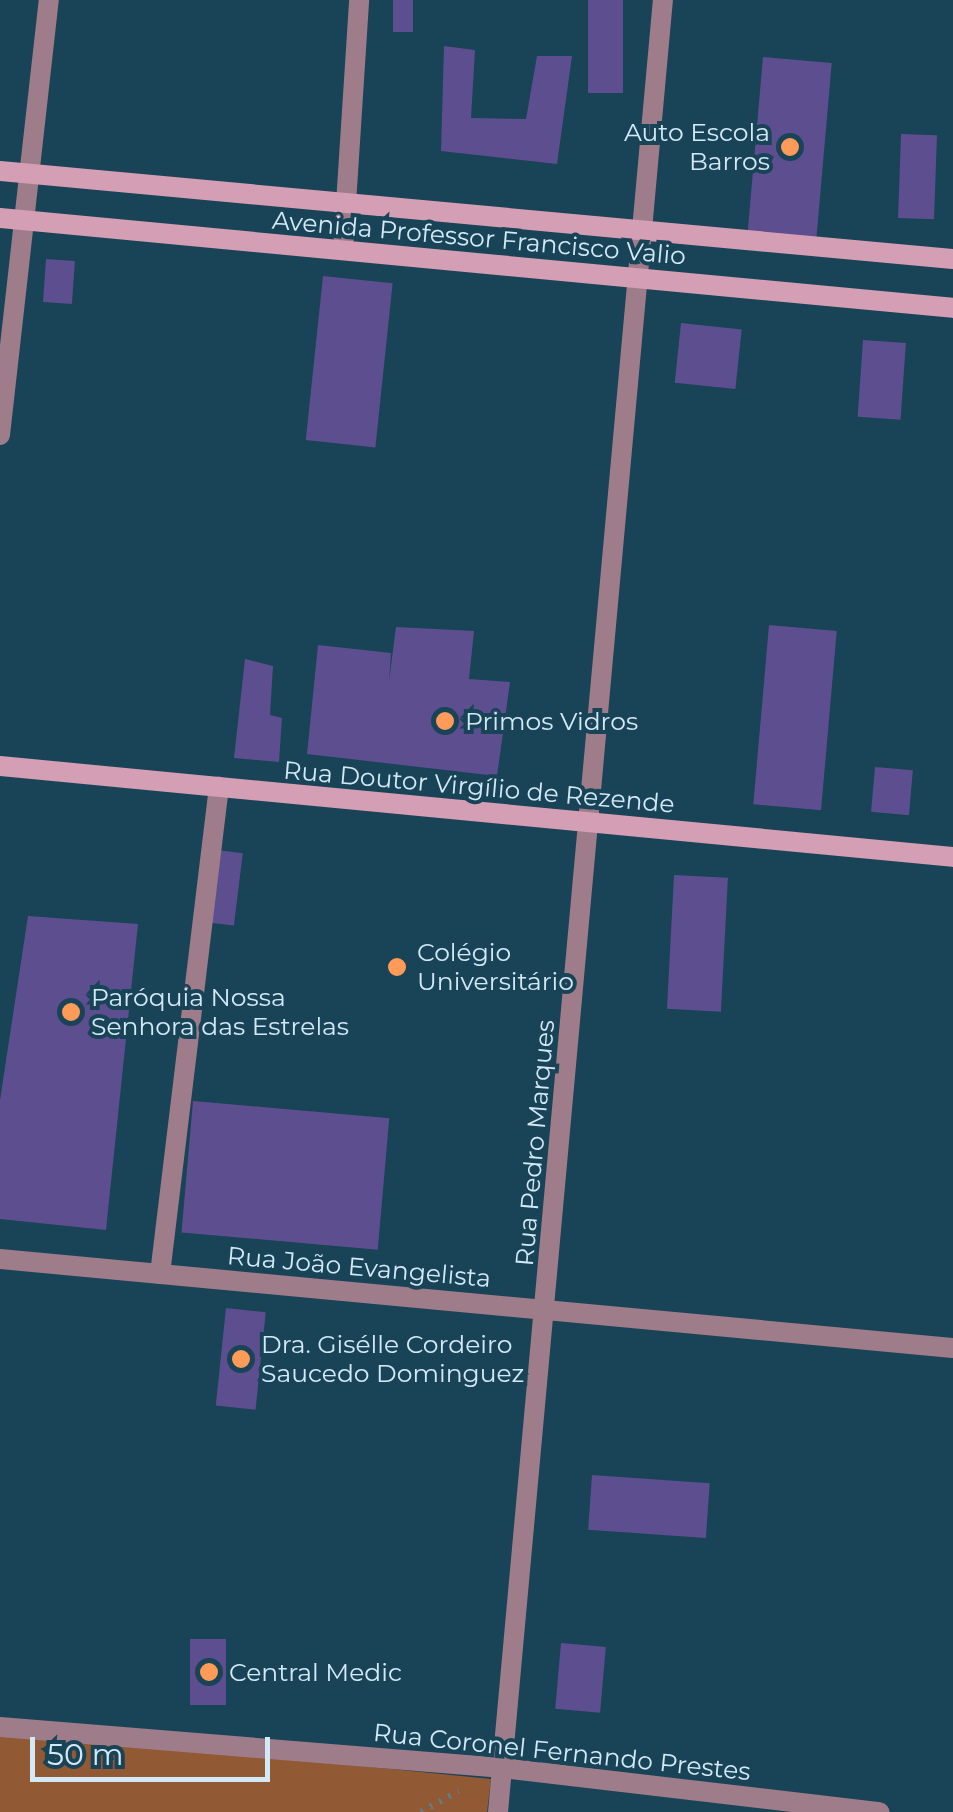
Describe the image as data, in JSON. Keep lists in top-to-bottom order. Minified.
{"streets":{"main road":["Avenida Professor Francisco Valio","Rua Doutor Virgílio de Rezende"],"street":["Rua Pedro Marques","Rua João Evangelista","Rua Coronel Fernando Prestes"]},"crossings":[["Avenida Professor Francisco Valio","Rua Pedro Marques"],["Rua Doutor Virgílio de Rezende","Rua Pedro Marques"],["Rua Pedro Marques","Rua João Evangelista"],["Rua Pedro Marques","Rua Coronel Fernando Prestes"]],"places":["Auto Escola Barros","Primos Vidros","Colégio Universitário","Paróquia Nossa Senhora das Estrelas","Dra. Gisélle Cordeiro Saucedo Dominguez","Central Medic"],"scale_bar":"50 m"}
